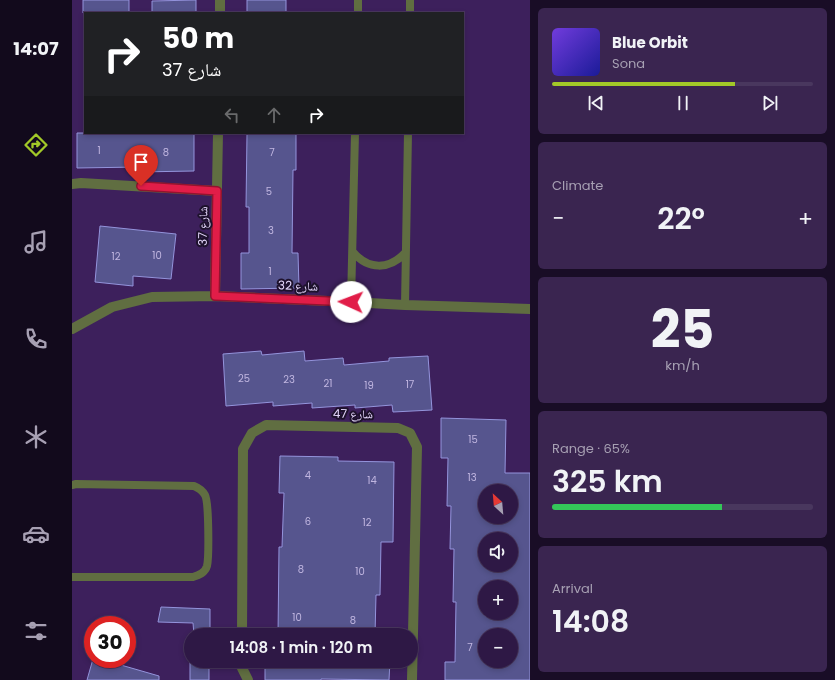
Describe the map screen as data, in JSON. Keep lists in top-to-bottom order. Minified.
{"streets":{"street":["شارع 37","شارع 32","شارع 47"]},"crossings":[["شارع 37","شارع 32"]],"house_numbers":["1","8","7","5","3","10","12","1","25","23","21","17","19","15","4","13","14","6","12","8","10","10","8","7"],"north":"top left","page":{"tabs":"14:07","turn":["50 m","شارع 37"],"song":["Blue Orbit","Sona"],"tile":["Climate",["25","km/h"],["Range · 65%","325 km"],["Arrival","14:08"]],"heat":["−","22°","+"],"map_buttons":["+","−"],"limit":"30","trip":"14:08 · 1 min · 120 m"}}
